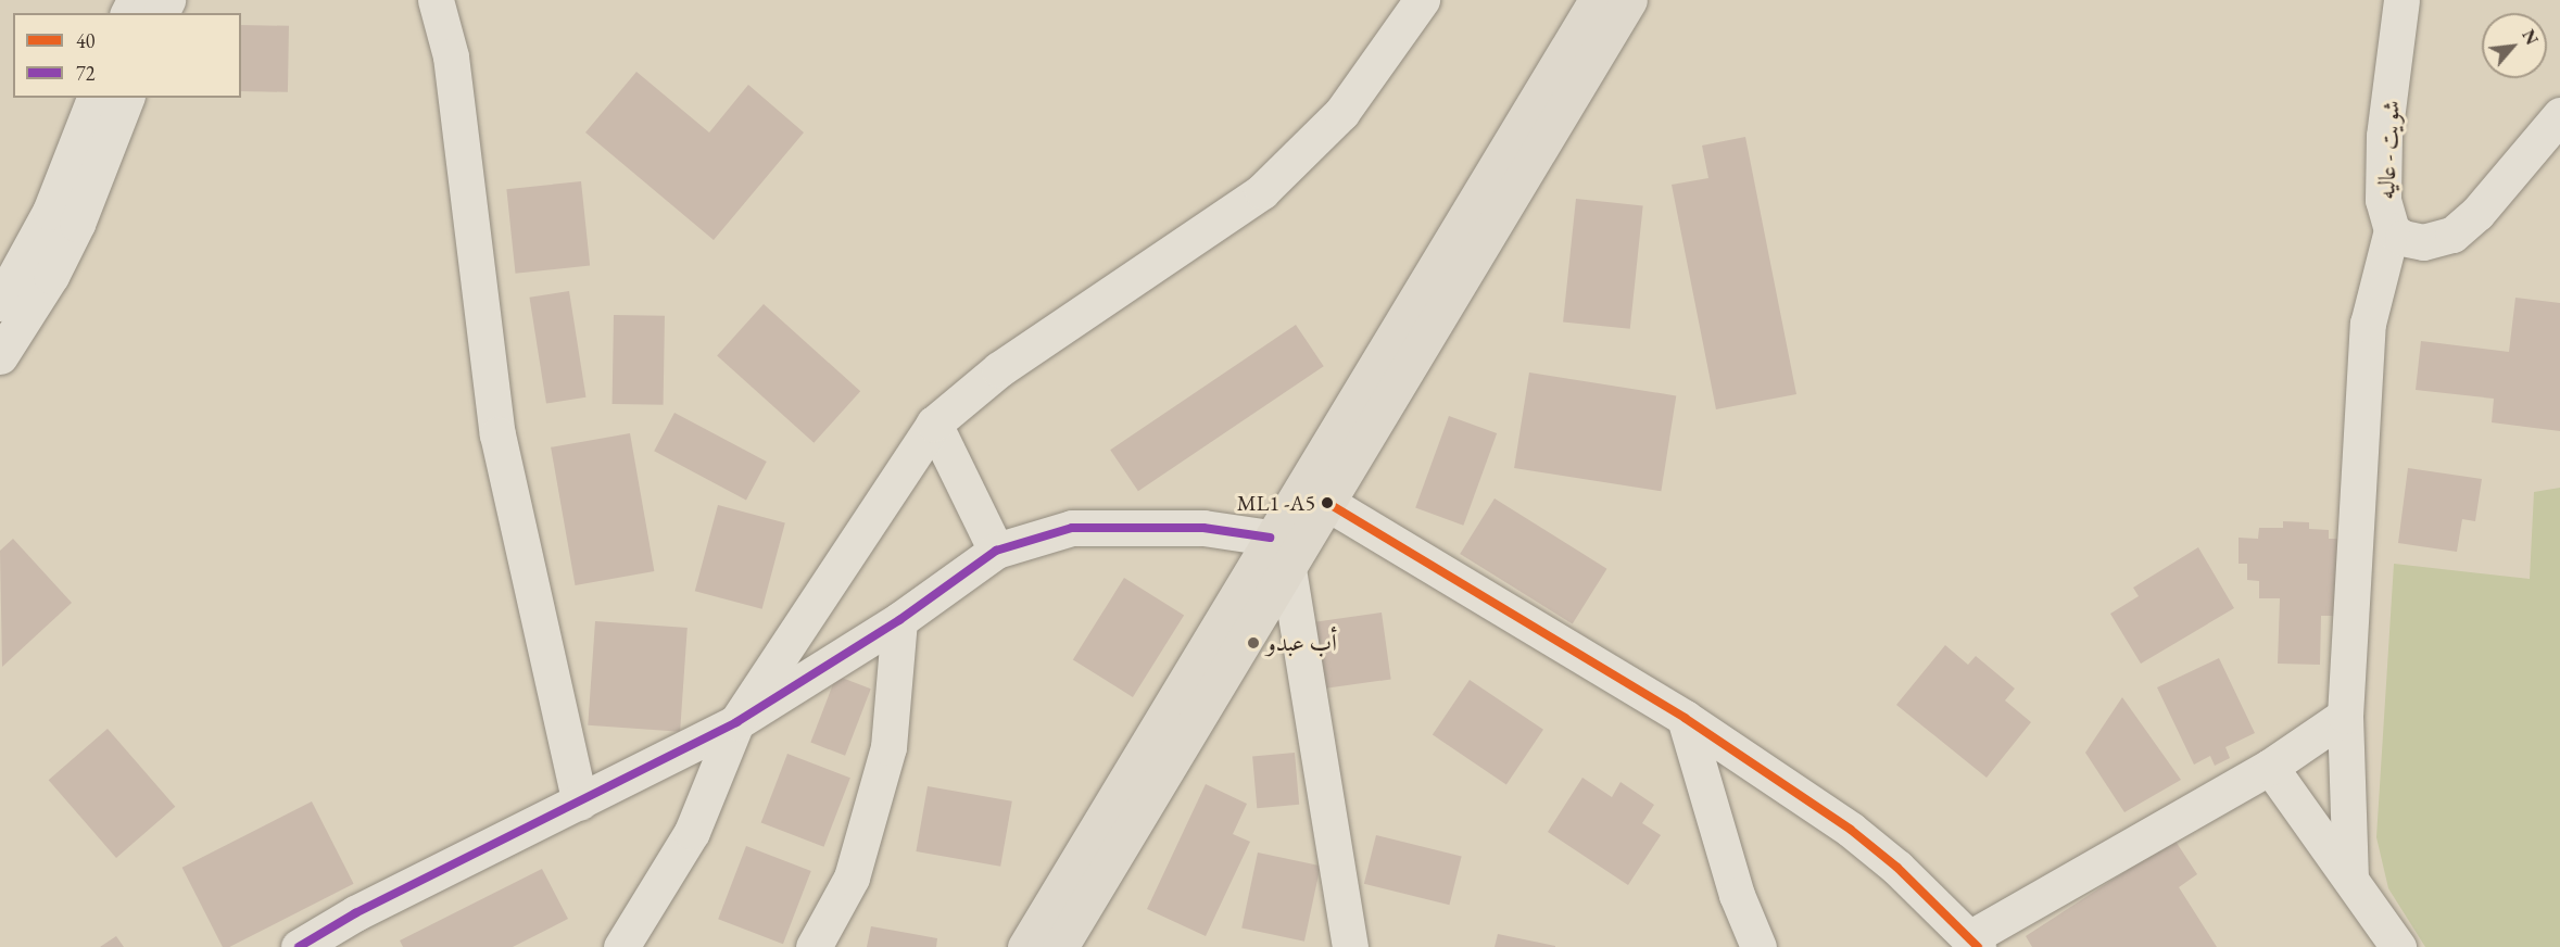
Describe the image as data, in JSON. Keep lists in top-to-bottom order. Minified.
{"streets":{"street":["شويت - عاليه"]},"places":["ML1 -A5","أب عبدو"],"lines":["transit line 40","transit line 72"],"legend":["40","72"],"north":"top right"}
